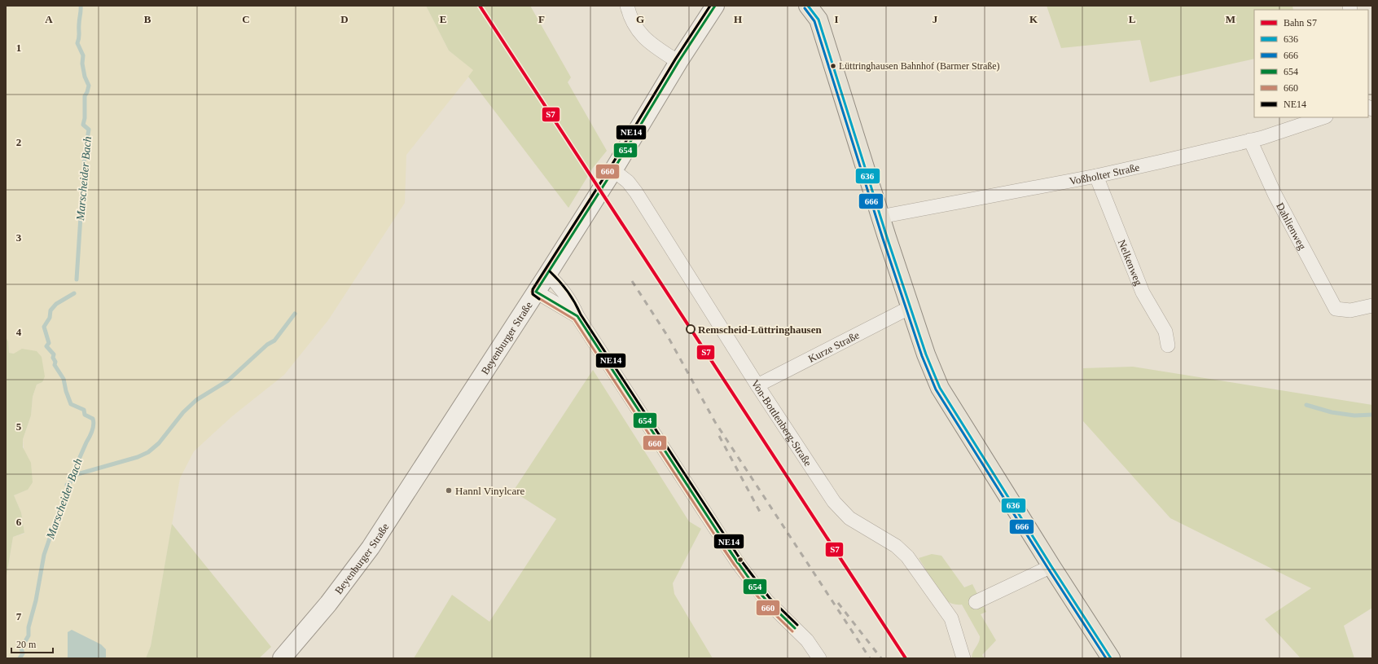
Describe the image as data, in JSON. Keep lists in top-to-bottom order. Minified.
{"streets":{"main road":["Beyenburger Straße"],"street":["Voßholter Straße","Dahlienweg","Nelkenweg","Kurze Straße","Von-Bottlenberg-Straße"]},"crossings":[["Voßholter Straße","Dahlienweg"],["Voßholter Straße","Nelkenweg"],["Beyenburger Straße","Von-Bottlenberg-Straße"],["Kurze Straße","Von-Bottlenberg-Straße"]],"water":["Marscheider Bach"],"places":["Lüttringhausen Bahnhof (Barmer Straße)","Remscheid-Lüttringhausen","Hannl Vinylcare"],"lines":["rail line S7","transit line 636","transit line 654","transit line 660","transit line NE14","transit line 666"],"legend":["Bahn S7","636","666","654","660","NE14"],"scale_bar":"20 m","grid":{"columns":["A","B","C","D","E","F","G","H","I","J","K","L","M"],"rows":["1","2","3","4","5","6","7"]}}
